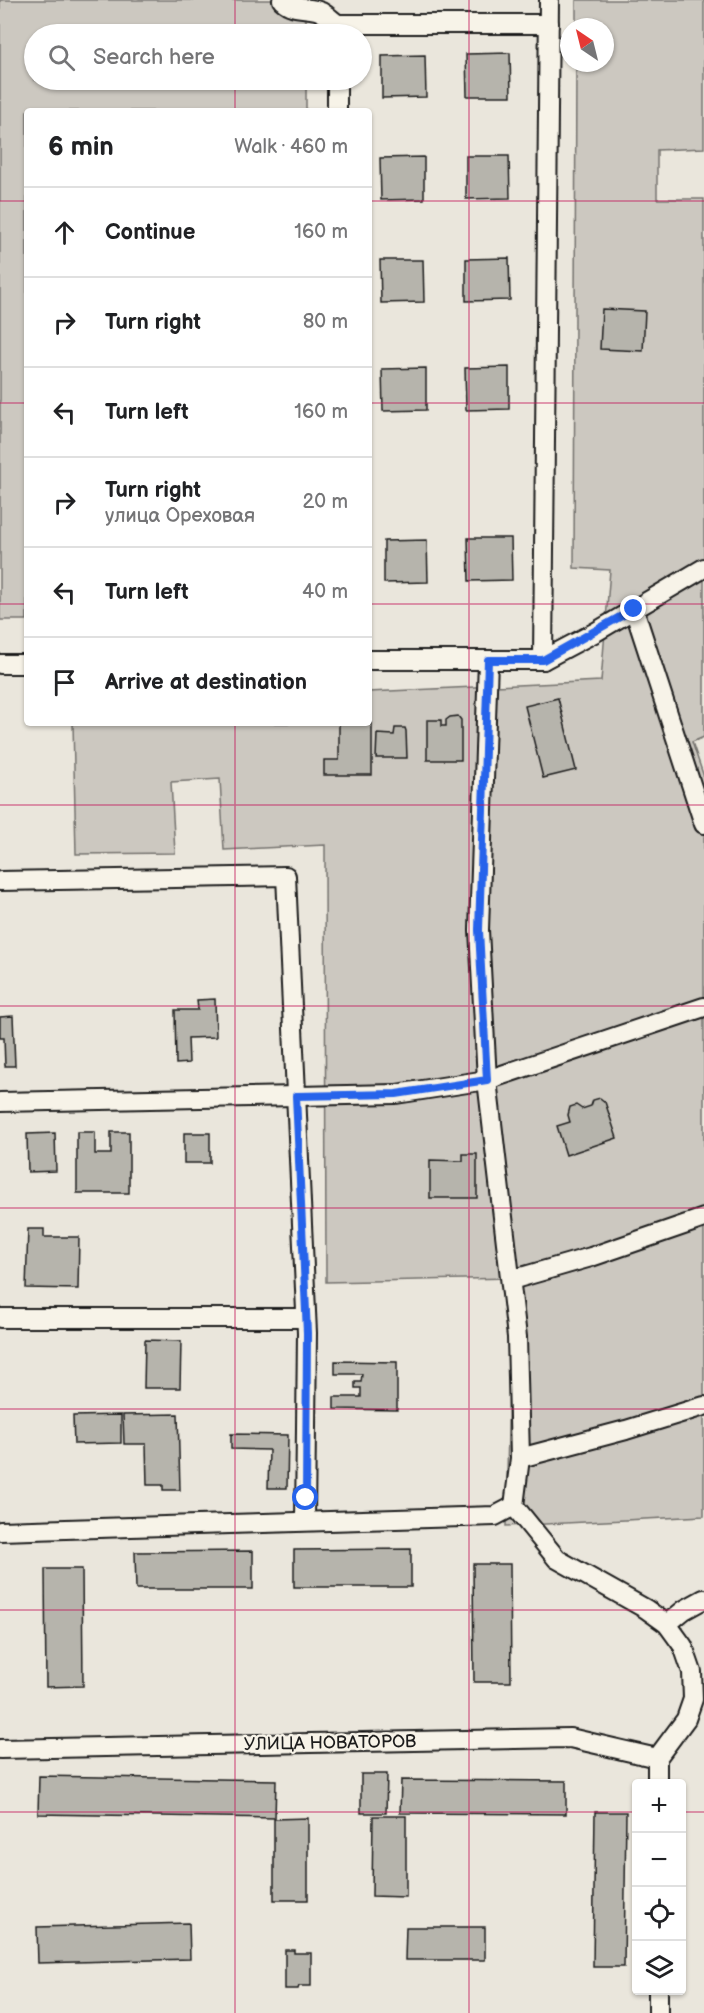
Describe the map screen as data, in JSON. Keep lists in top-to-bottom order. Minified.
{"streets":{"street":["УЛИЦА НОВАТОРОВ"]},"north":"top left","page":{"search":"Search here","heading":["6 min","Walk · 460 m"],"list":[["Continue","160 m"],["Turn right","80 m"],["Turn left","160 m"],["Turn right","улица Ореховая","20 m"],["Turn left","40 m"],"Arrive at destination"],"map_buttons":["+","−"]}}
